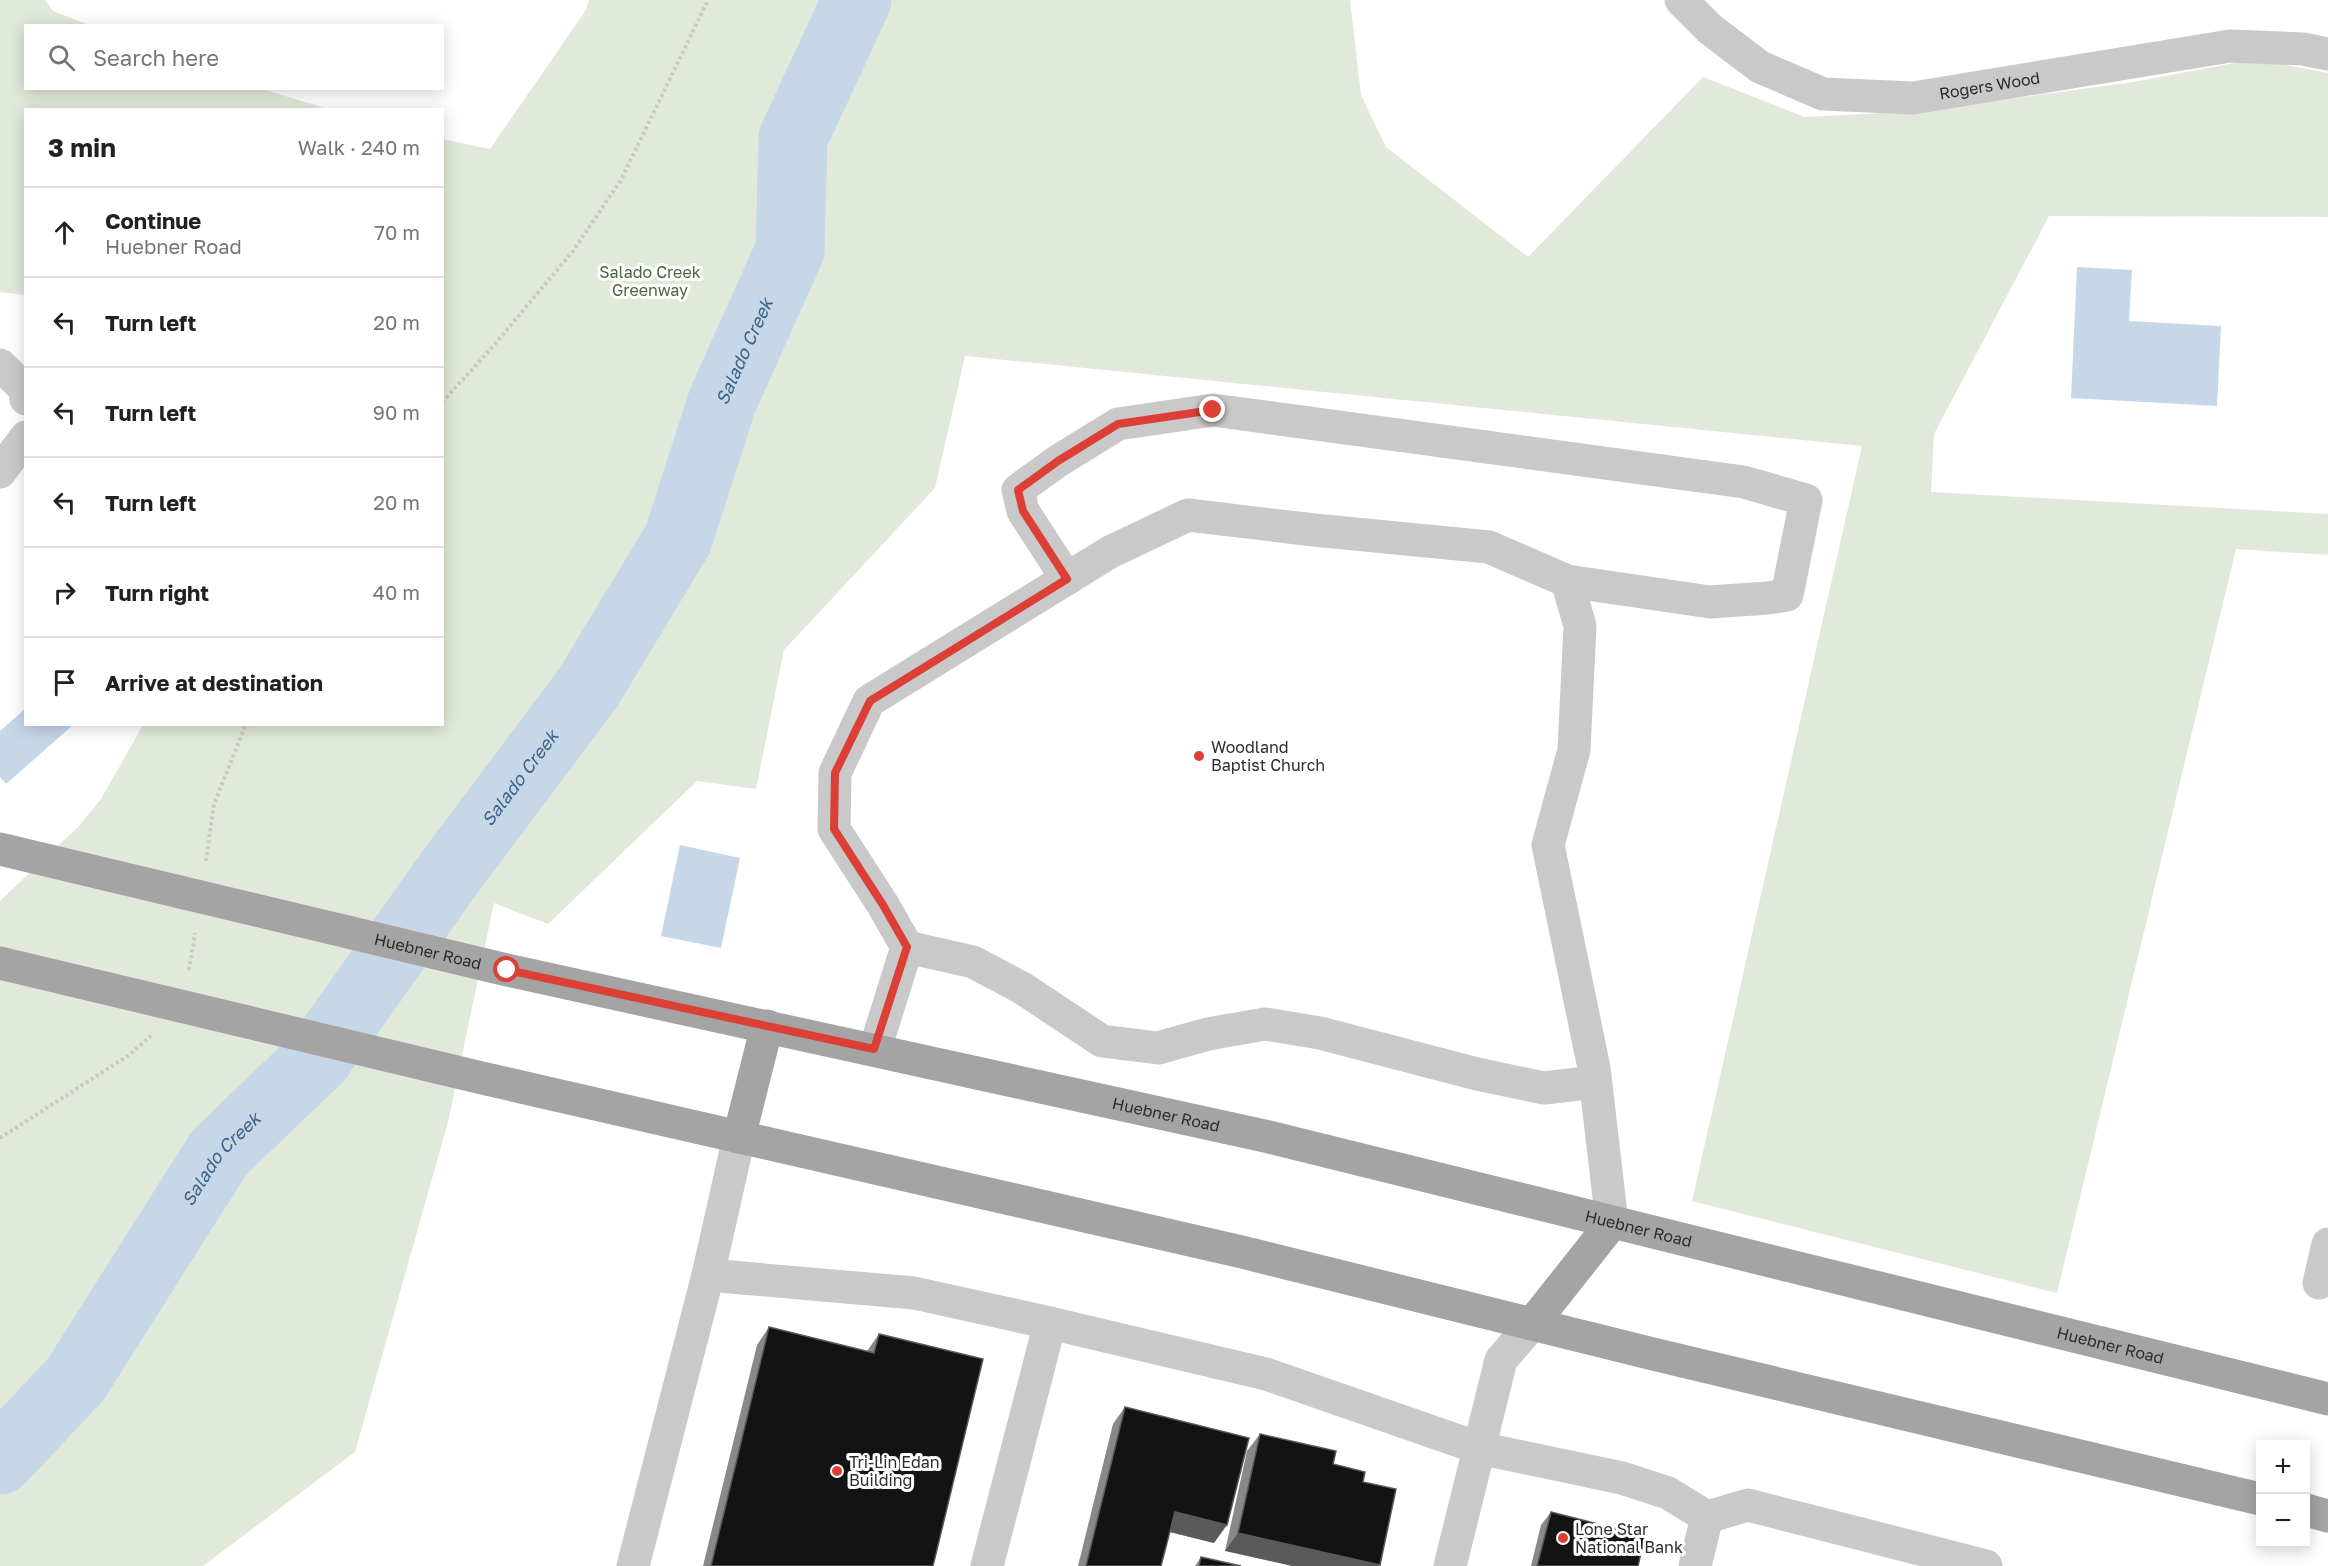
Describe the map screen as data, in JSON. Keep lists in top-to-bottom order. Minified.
{"streets":{"main road":["Huebner Road"],"street":["Rogers Wood"]},"water":["Salado Creek"],"parks":["Salado Creek Greenway"],"places":["Woodland Baptist Church","Tri-Lin Edan Building","Lone Star National Bank"],"page":{"search":"Search here","heading":["3 min","Walk · 240 m"],"list":[["Continue","Huebner Road","70 m"],["Turn left","20 m"],["Turn left","90 m"],["Turn left","20 m"],["Turn right","40 m"],"Arrive at destination"],"map_buttons":["+","−"]}}
